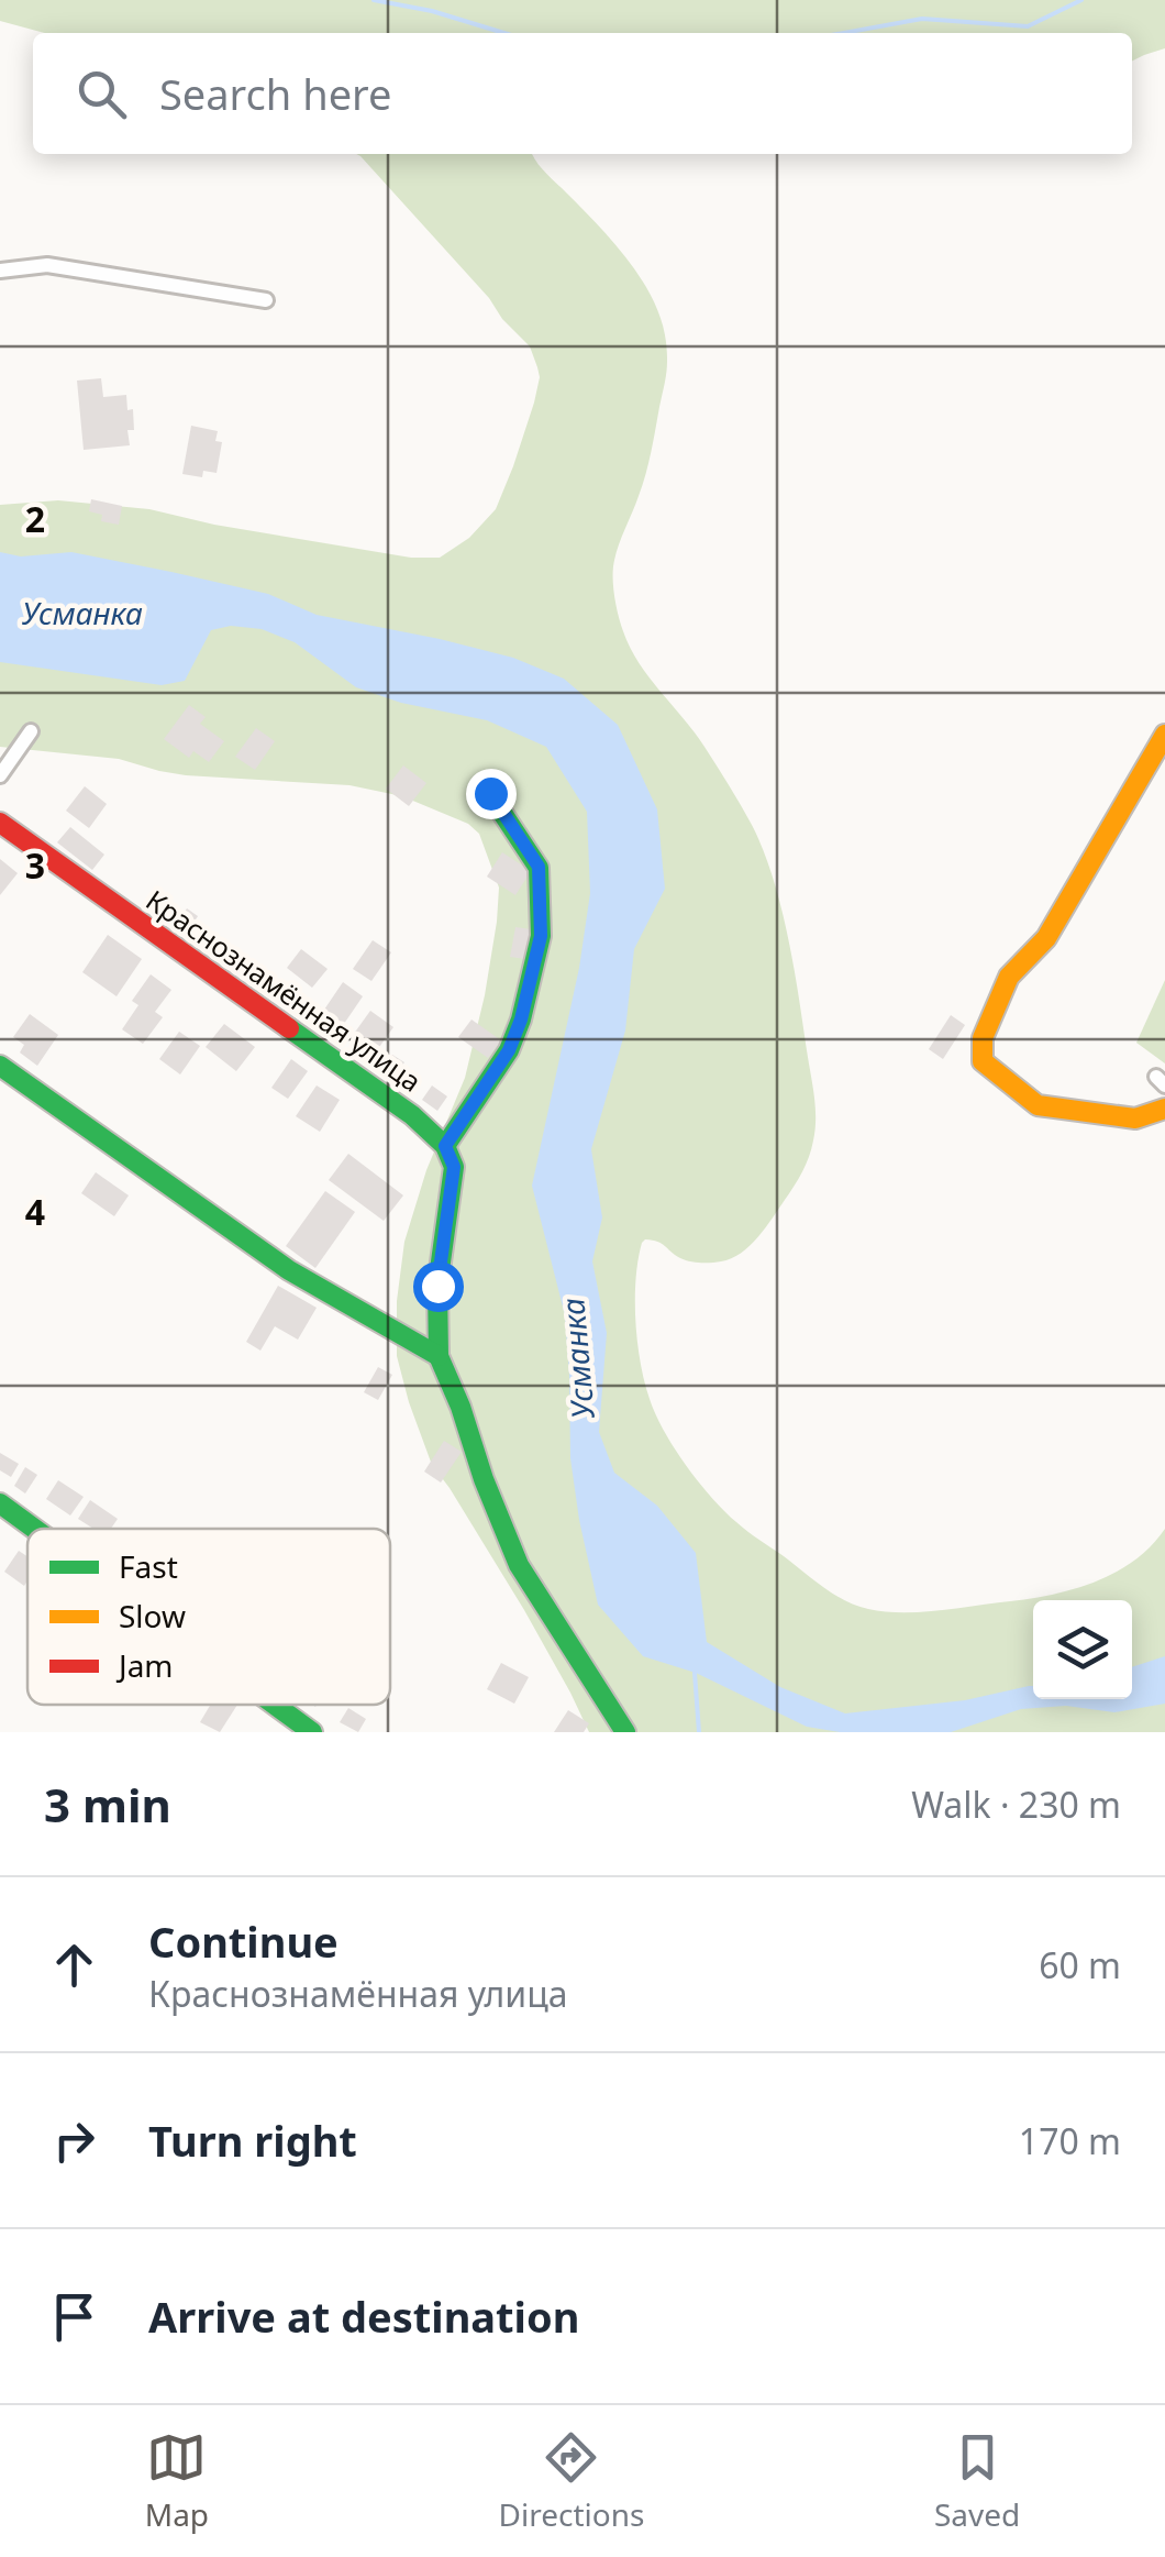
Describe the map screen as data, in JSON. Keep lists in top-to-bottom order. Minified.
{"streets":{"street":["Краснознамённая улица"]},"water":["Усманка"],"legend":["Fast","Slow","Jam"],"page":{"search":"Search here","heading":["3 min","Walk · 230 m"],"list":[["Continue","Краснознамённая улица","60 m"],["Turn right","170 m"],"Arrive at destination"],"nav":["Map","Directions","Saved"]},"grid":{"rows":["2","3","4"]}}
